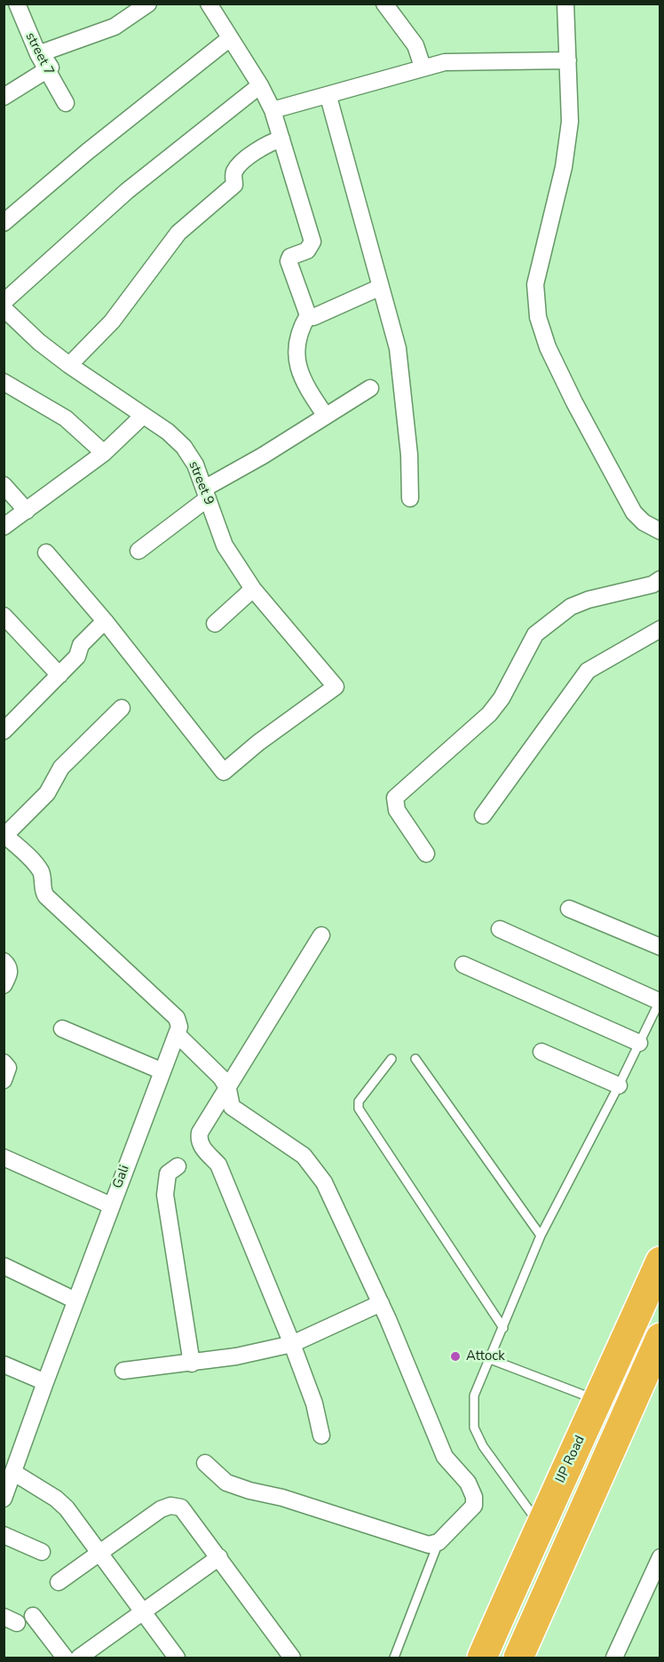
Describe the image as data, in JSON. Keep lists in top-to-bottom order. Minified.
{"streets":{"highway":["IJP Road"],"street":["street 7","street 9","Gali"]},"places":["Attock"]}
